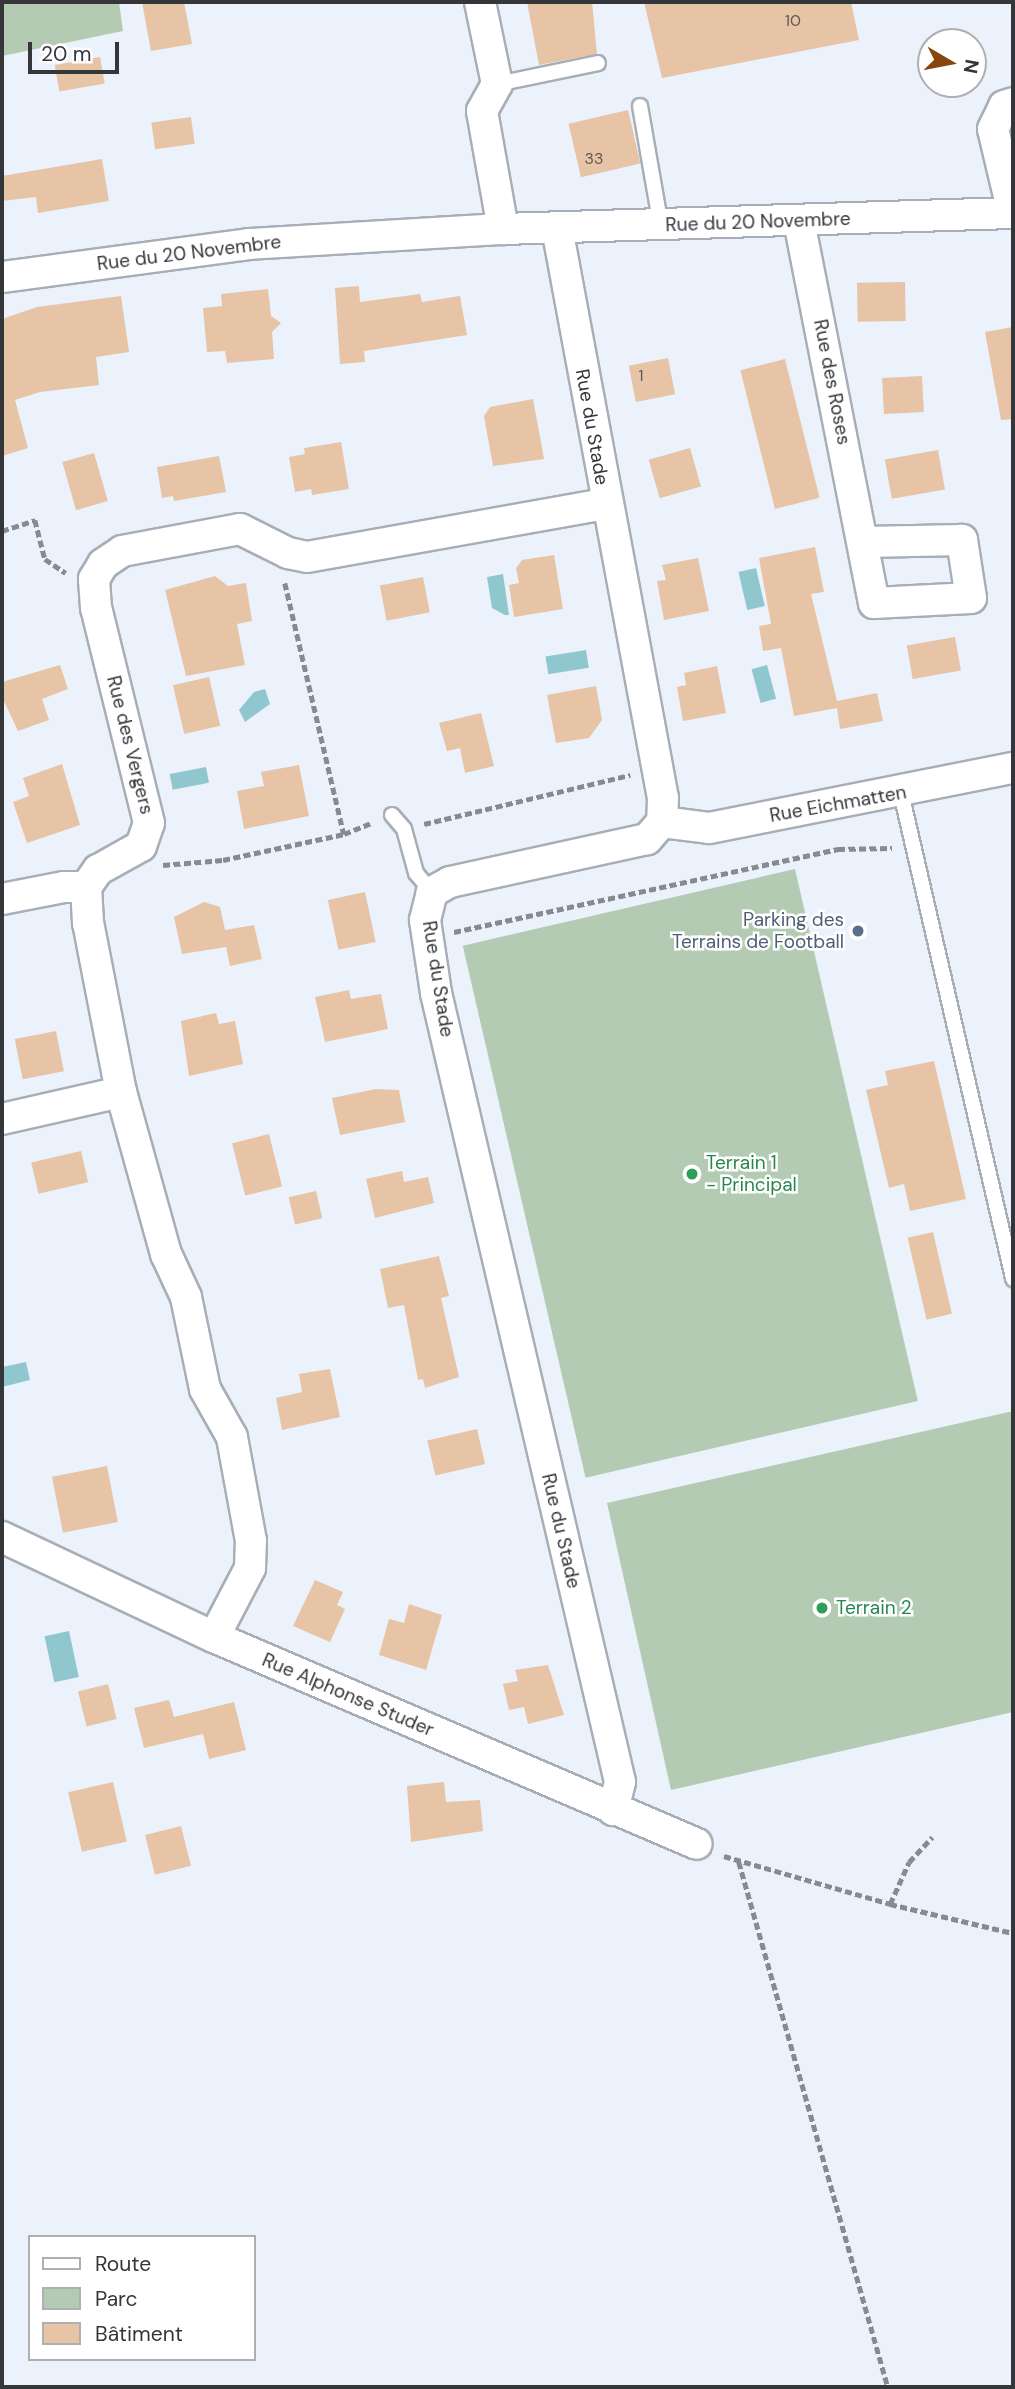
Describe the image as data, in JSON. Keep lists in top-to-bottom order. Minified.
{"streets":{"street":["Rue du 20 Novembre","Rue des Roses","Rue du Stade","Rue des Vergers","Rue Eichmatten","Rue Alphonse Studer"]},"crossings":[["Rue du 20 Novembre","Rue des Roses"],["Rue du 20 Novembre","Rue du Stade"],["Rue du Stade","Rue Eichmatten"],["Rue du Stade","Rue Alphonse Studer"]],"places":["Parking des Terrains de Football","Terrain 1 - Principal","Terrain 2"],"house_numbers":["10","33","1"],"legend":["Route","Parc","Bâtiment"],"scale_bar":"20 m","north":"right"}
